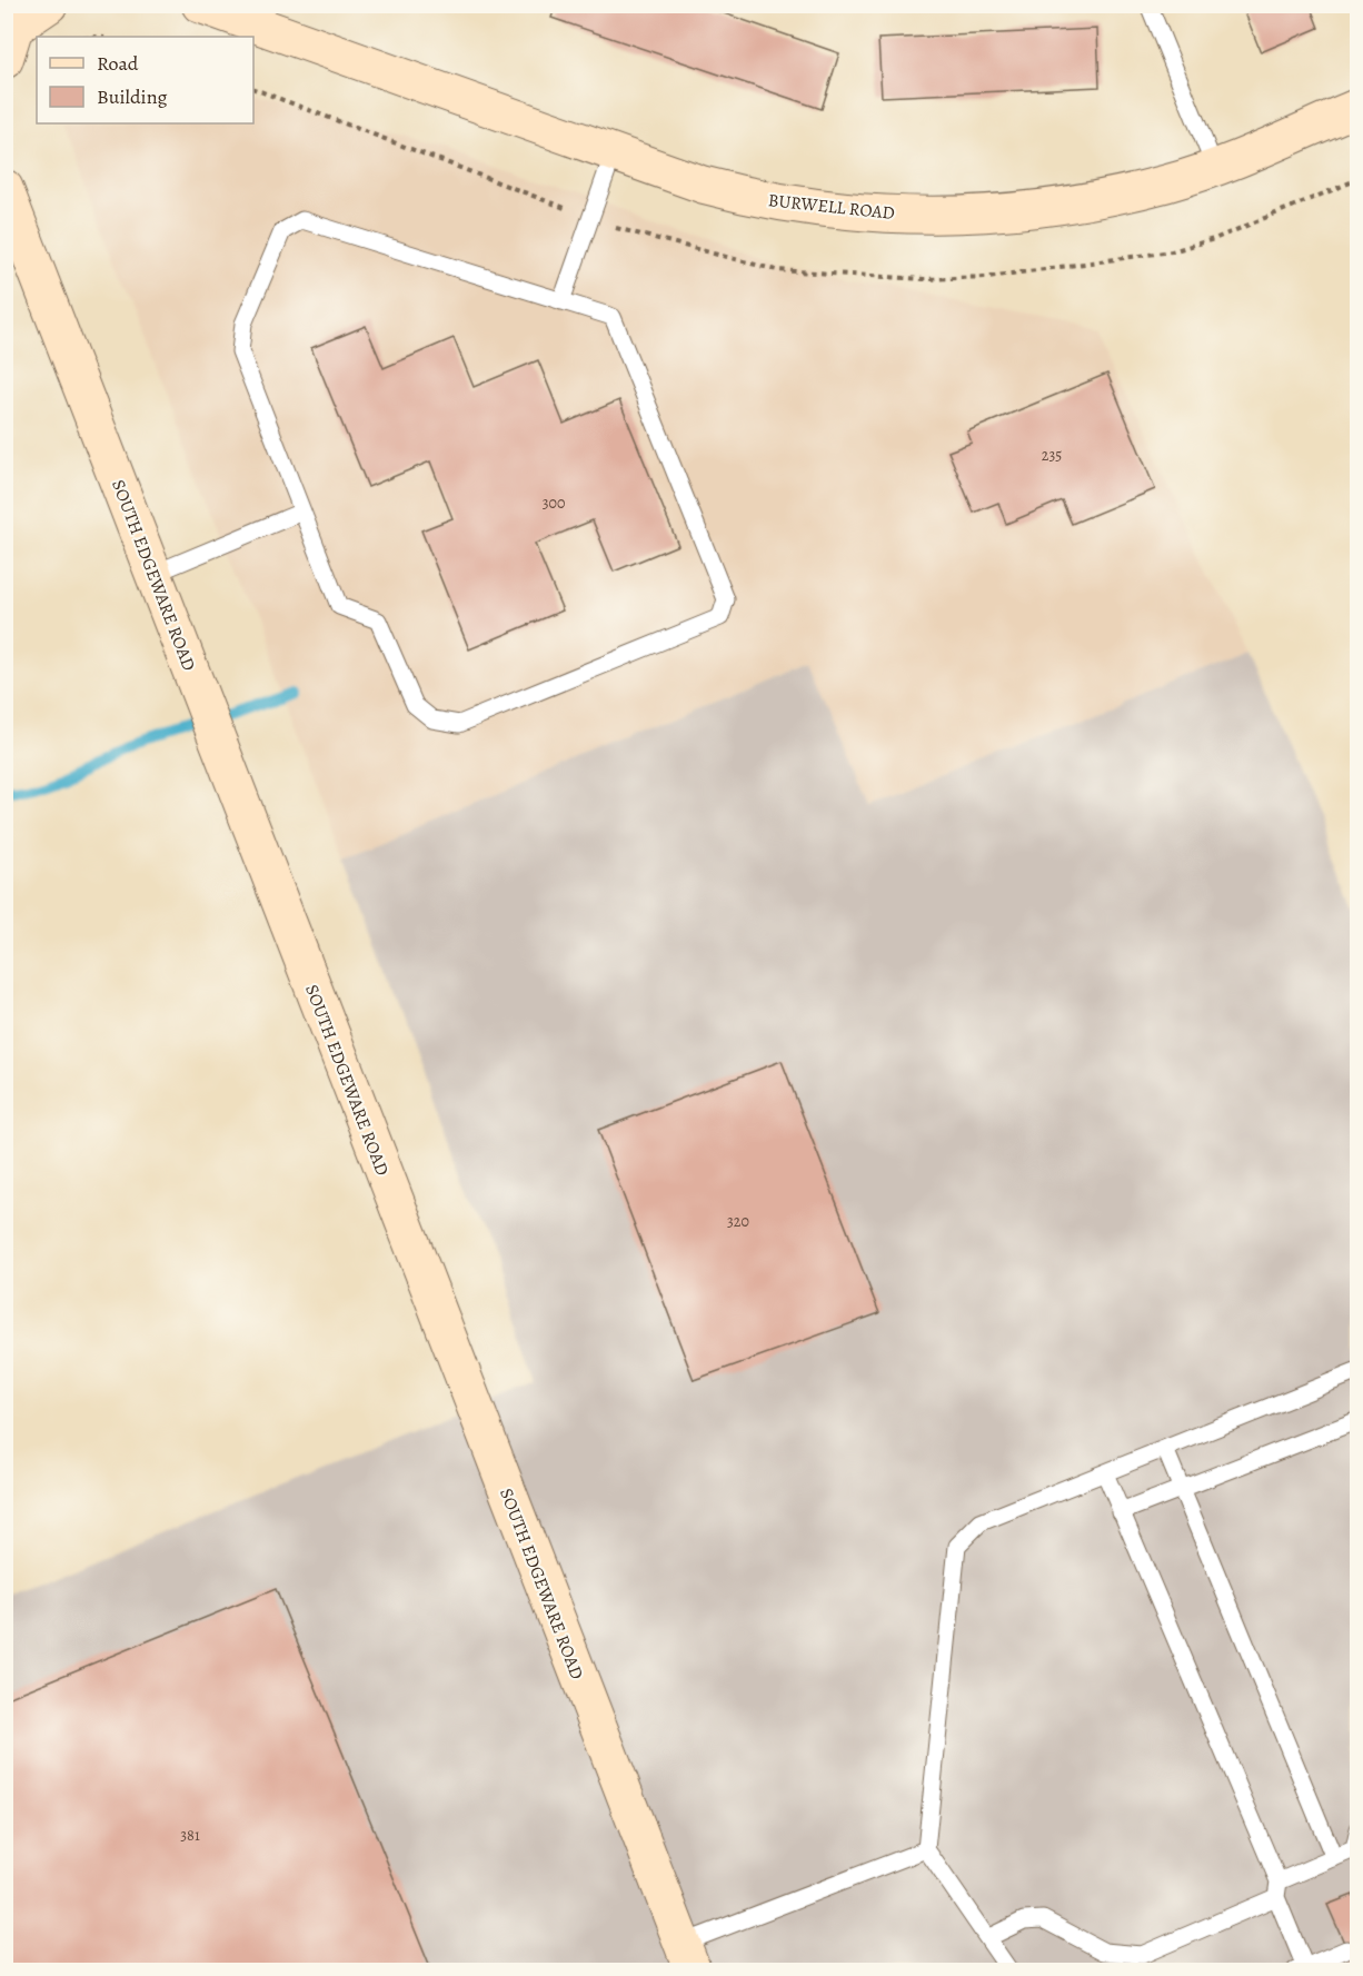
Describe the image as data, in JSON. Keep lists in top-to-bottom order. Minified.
{"streets":{"main road":["BURWELL ROAD","SOUTH EDGEWARE ROAD"]},"house_numbers":["235","300","320","381"],"legend":["Road","Building"]}
